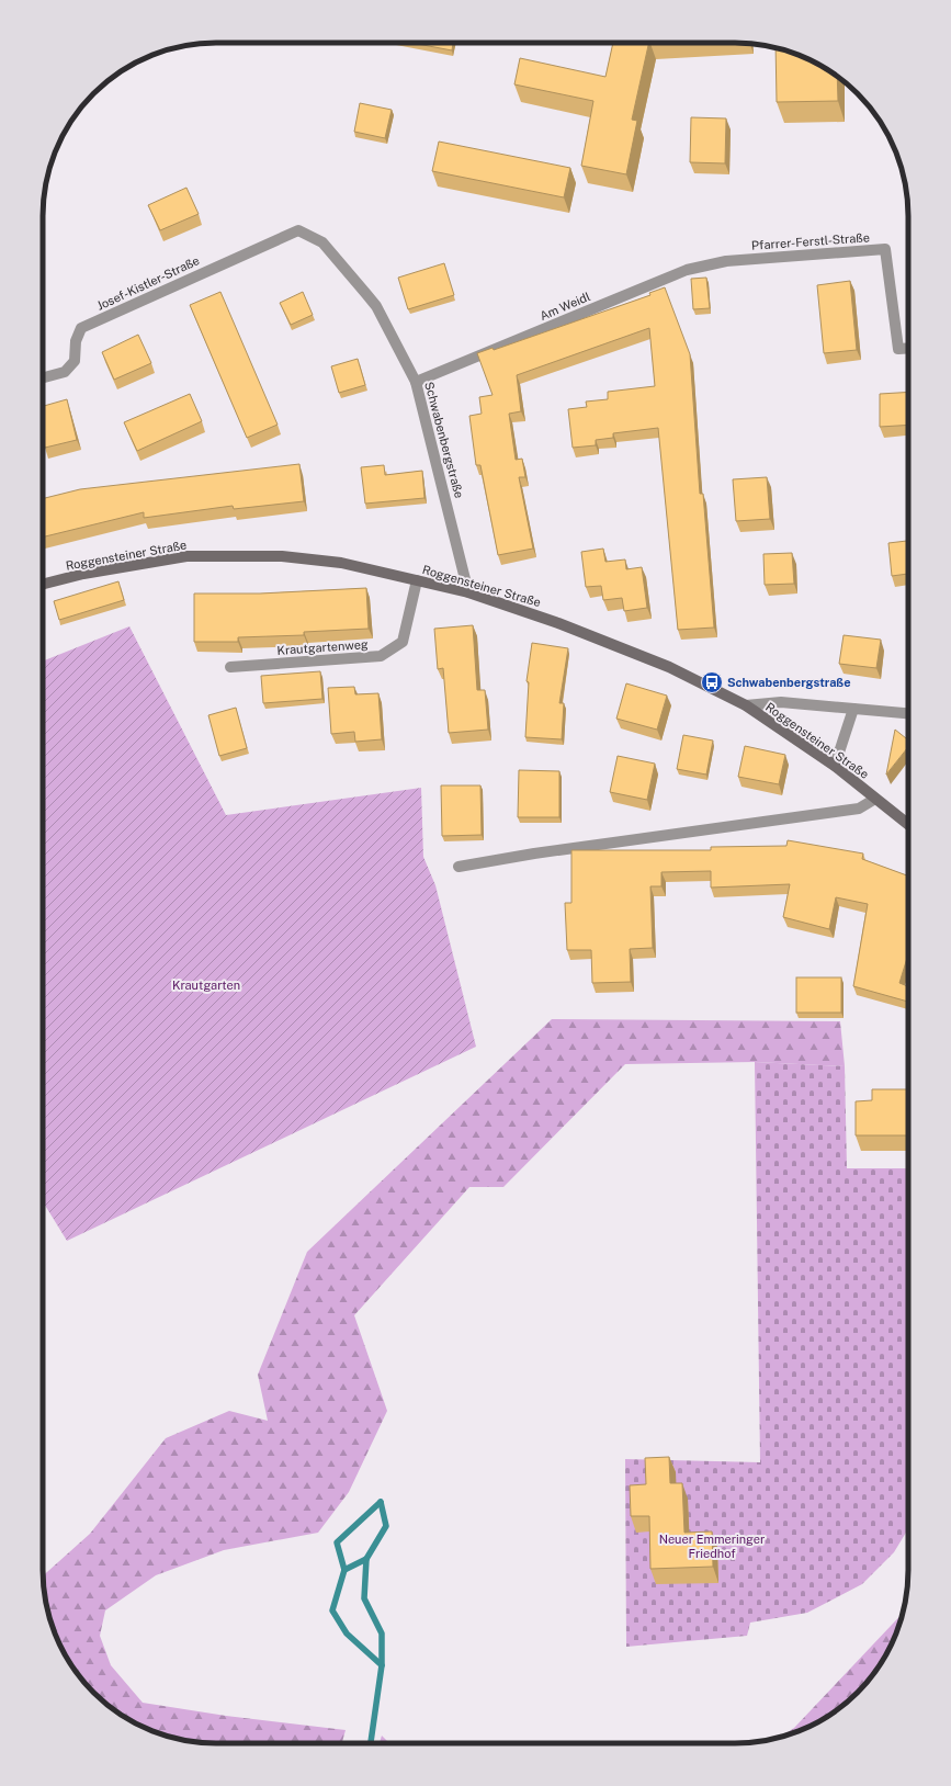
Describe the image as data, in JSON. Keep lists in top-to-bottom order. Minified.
{"streets":{"street":["Pfarrer-Ferstl-Straße","Josef-Kistler-Straße","Am Weidl","Schwabenbergstraße","Roggensteiner Straße","Krautgartenweg"]},"crossings":[["Pfarrer-Ferstl-Straße","Am Weidl"],["Josef-Kistler-Straße","Schwabenbergstraße"],["Am Weidl","Schwabenbergstraße"],["Schwabenbergstraße","Roggensteiner Straße"],["Roggensteiner Straße","Krautgartenweg"]],"parks":["Krautgarten","Neuer Emmeringer Friedhof"],"places":{"bus stop":["Schwabenbergstraße"]}}
